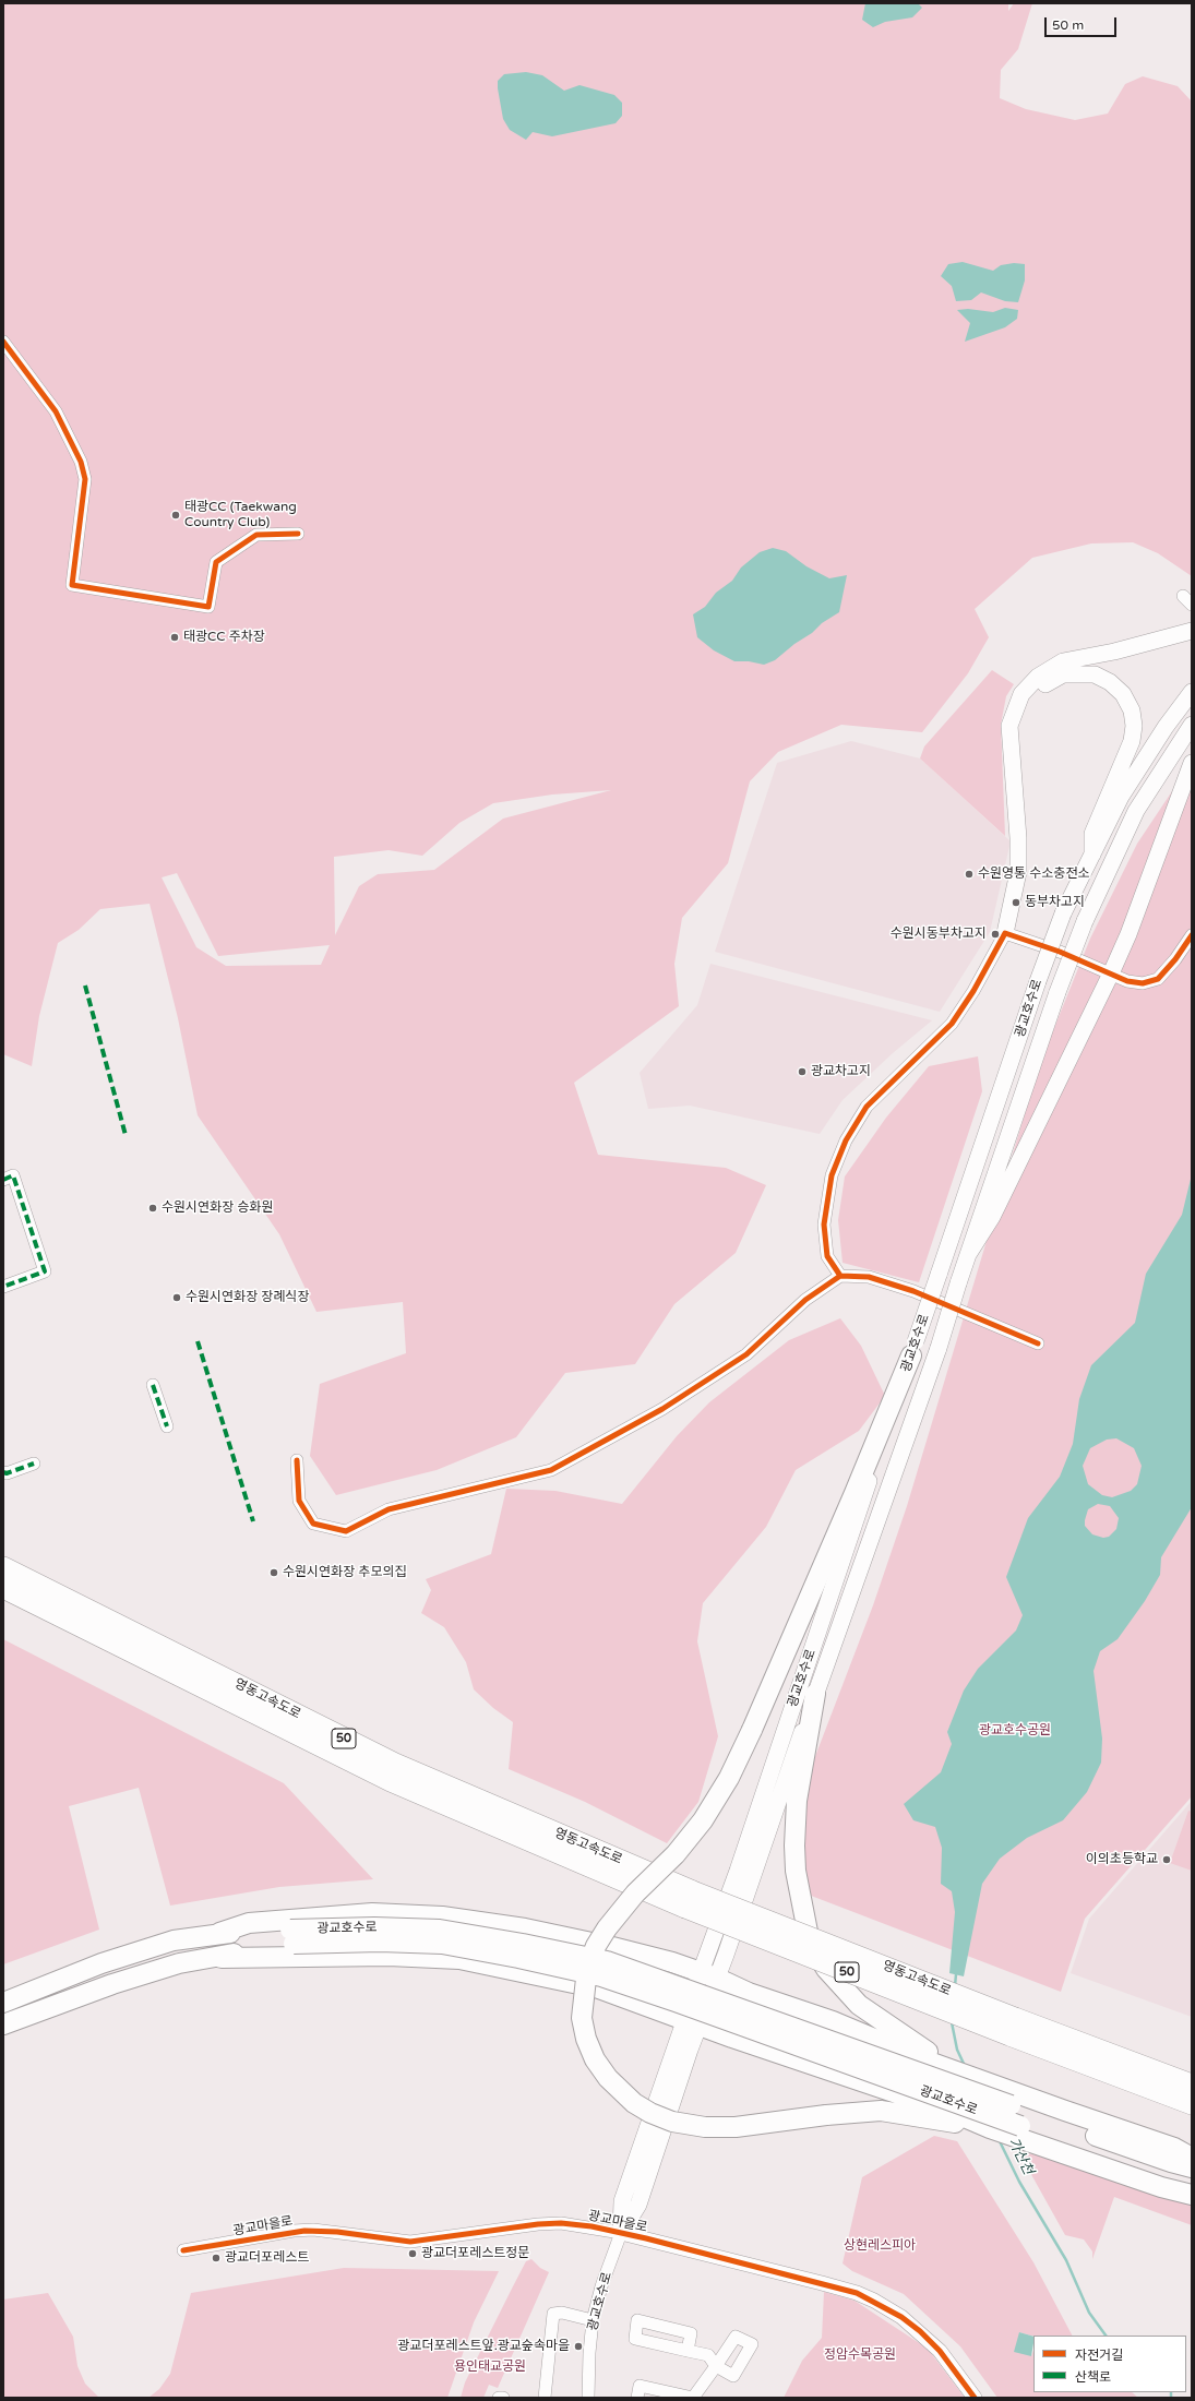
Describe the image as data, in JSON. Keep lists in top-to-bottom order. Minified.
{"streets":{"highway":["광교호수로","영동고속도로","50"],"street":["광교마을로"]},"crossings":[["광교호수로","광교마을로"]],"water":["가산천"],"parks":["광교호수공원","상현레스피아","정암수목공원","용인태교공원"],"places":["태광CC (Taekwang Country Club)","태광CC 주차장","수원영통 수소충전소","동부차고지","수원시동부차고지","광교차고지","수원시연화장 승화원","수원시연화장 장례식장","수원시연화장 추모의집","이의초등학교","광교더포레스트정문","광교더포레스트","광교더포레스트앞.광교숲속마을"],"legend":["자전거길","산책로"],"scale_bar":"50 m"}
